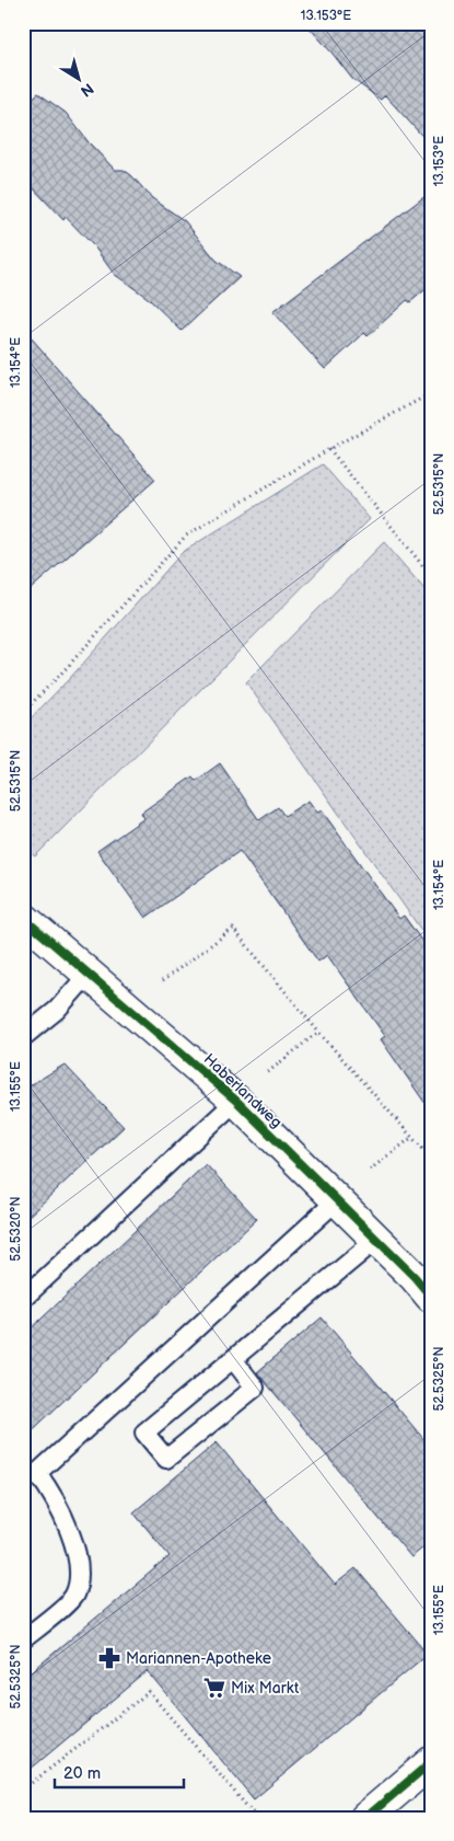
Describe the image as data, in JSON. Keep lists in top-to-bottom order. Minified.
{"streets":{"street":["Haberlandweg"]},"places":{"pharmacy":["Mariannen-Apotheke"],"supermarket":["Mix Markt"]},"scale_bar":"20 m","north":"bottom right","coordinates":["13.153°E","13.154°E","52.5315°N","13.155°E","52.5320°N","52.5325°N"]}
